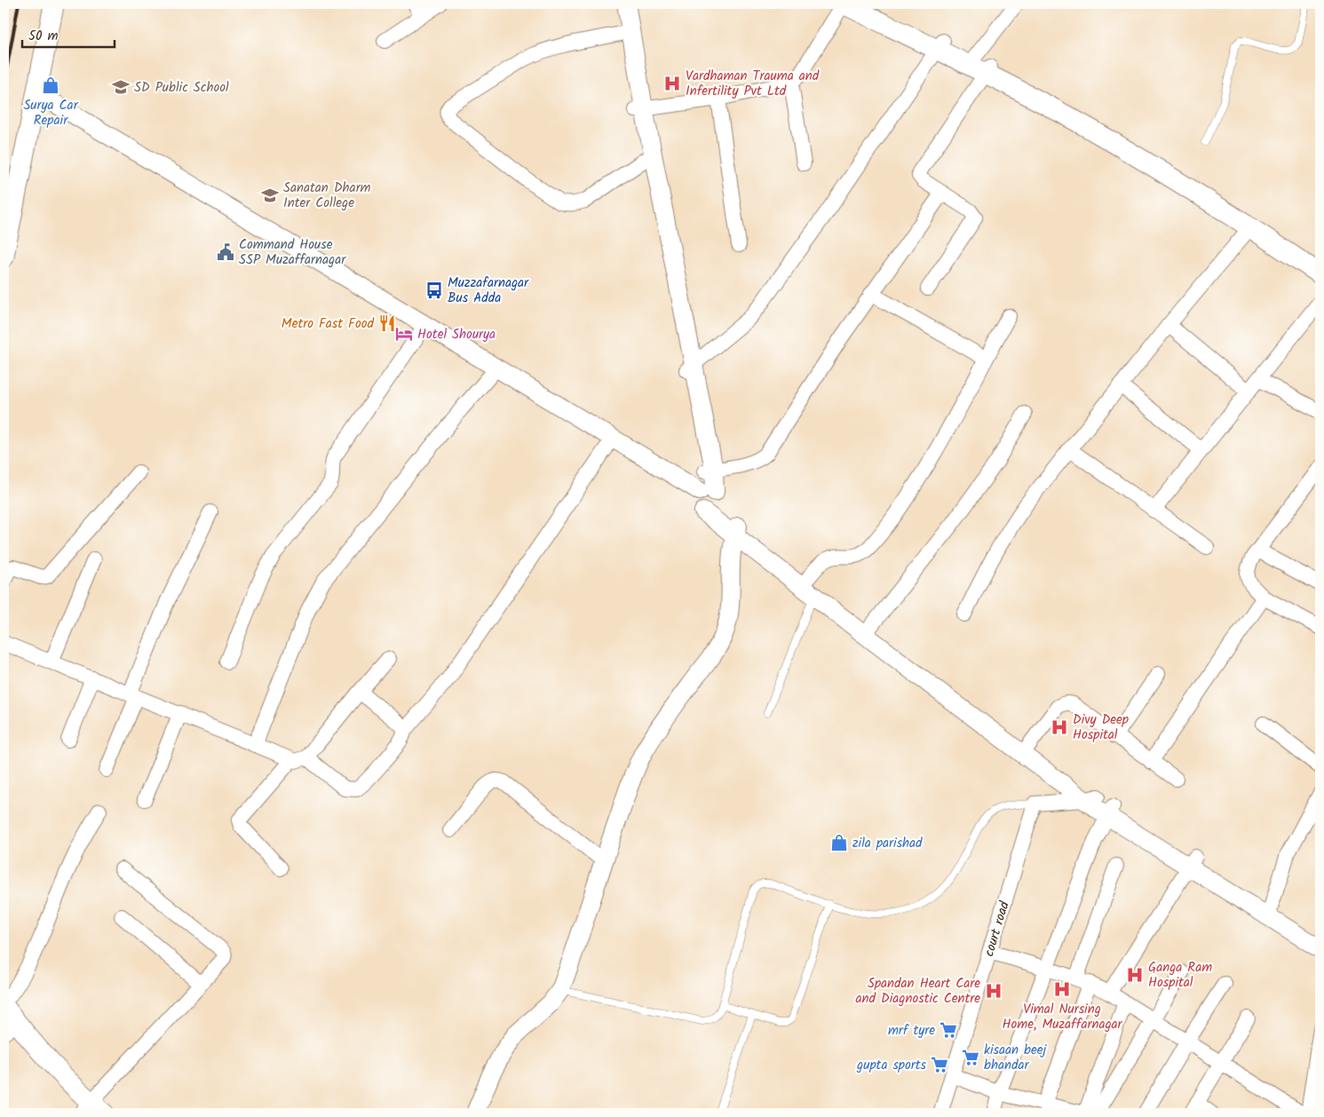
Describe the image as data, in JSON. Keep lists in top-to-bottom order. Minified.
{"streets":{"street":["court road"]},"places":{"hospital":["Vardhaman Trauma and Infertility Pvt Ltd","Divy Deep Hospital","Ganga Ram Hospital","Vimal Nursing Home, Muzaffarnagar","Spandan Heart Care and Diagnostic Centre"],"shop":["Surya Car Repair","zila parishad"],"school or university":["SD Public School","Sanatan Dharm Inter College"],"public building":["Command House SSP Muzaffarnagar"],"bus stop":["Muzzafarnagar Bus Adda"],"restaurant":["Metro Fast Food"],"hotel":["Hotel Shourya"],"supermarket":["mrf tyre","kisaan beej bhandar","gupta sports"]},"scale_bar":"50 m"}
